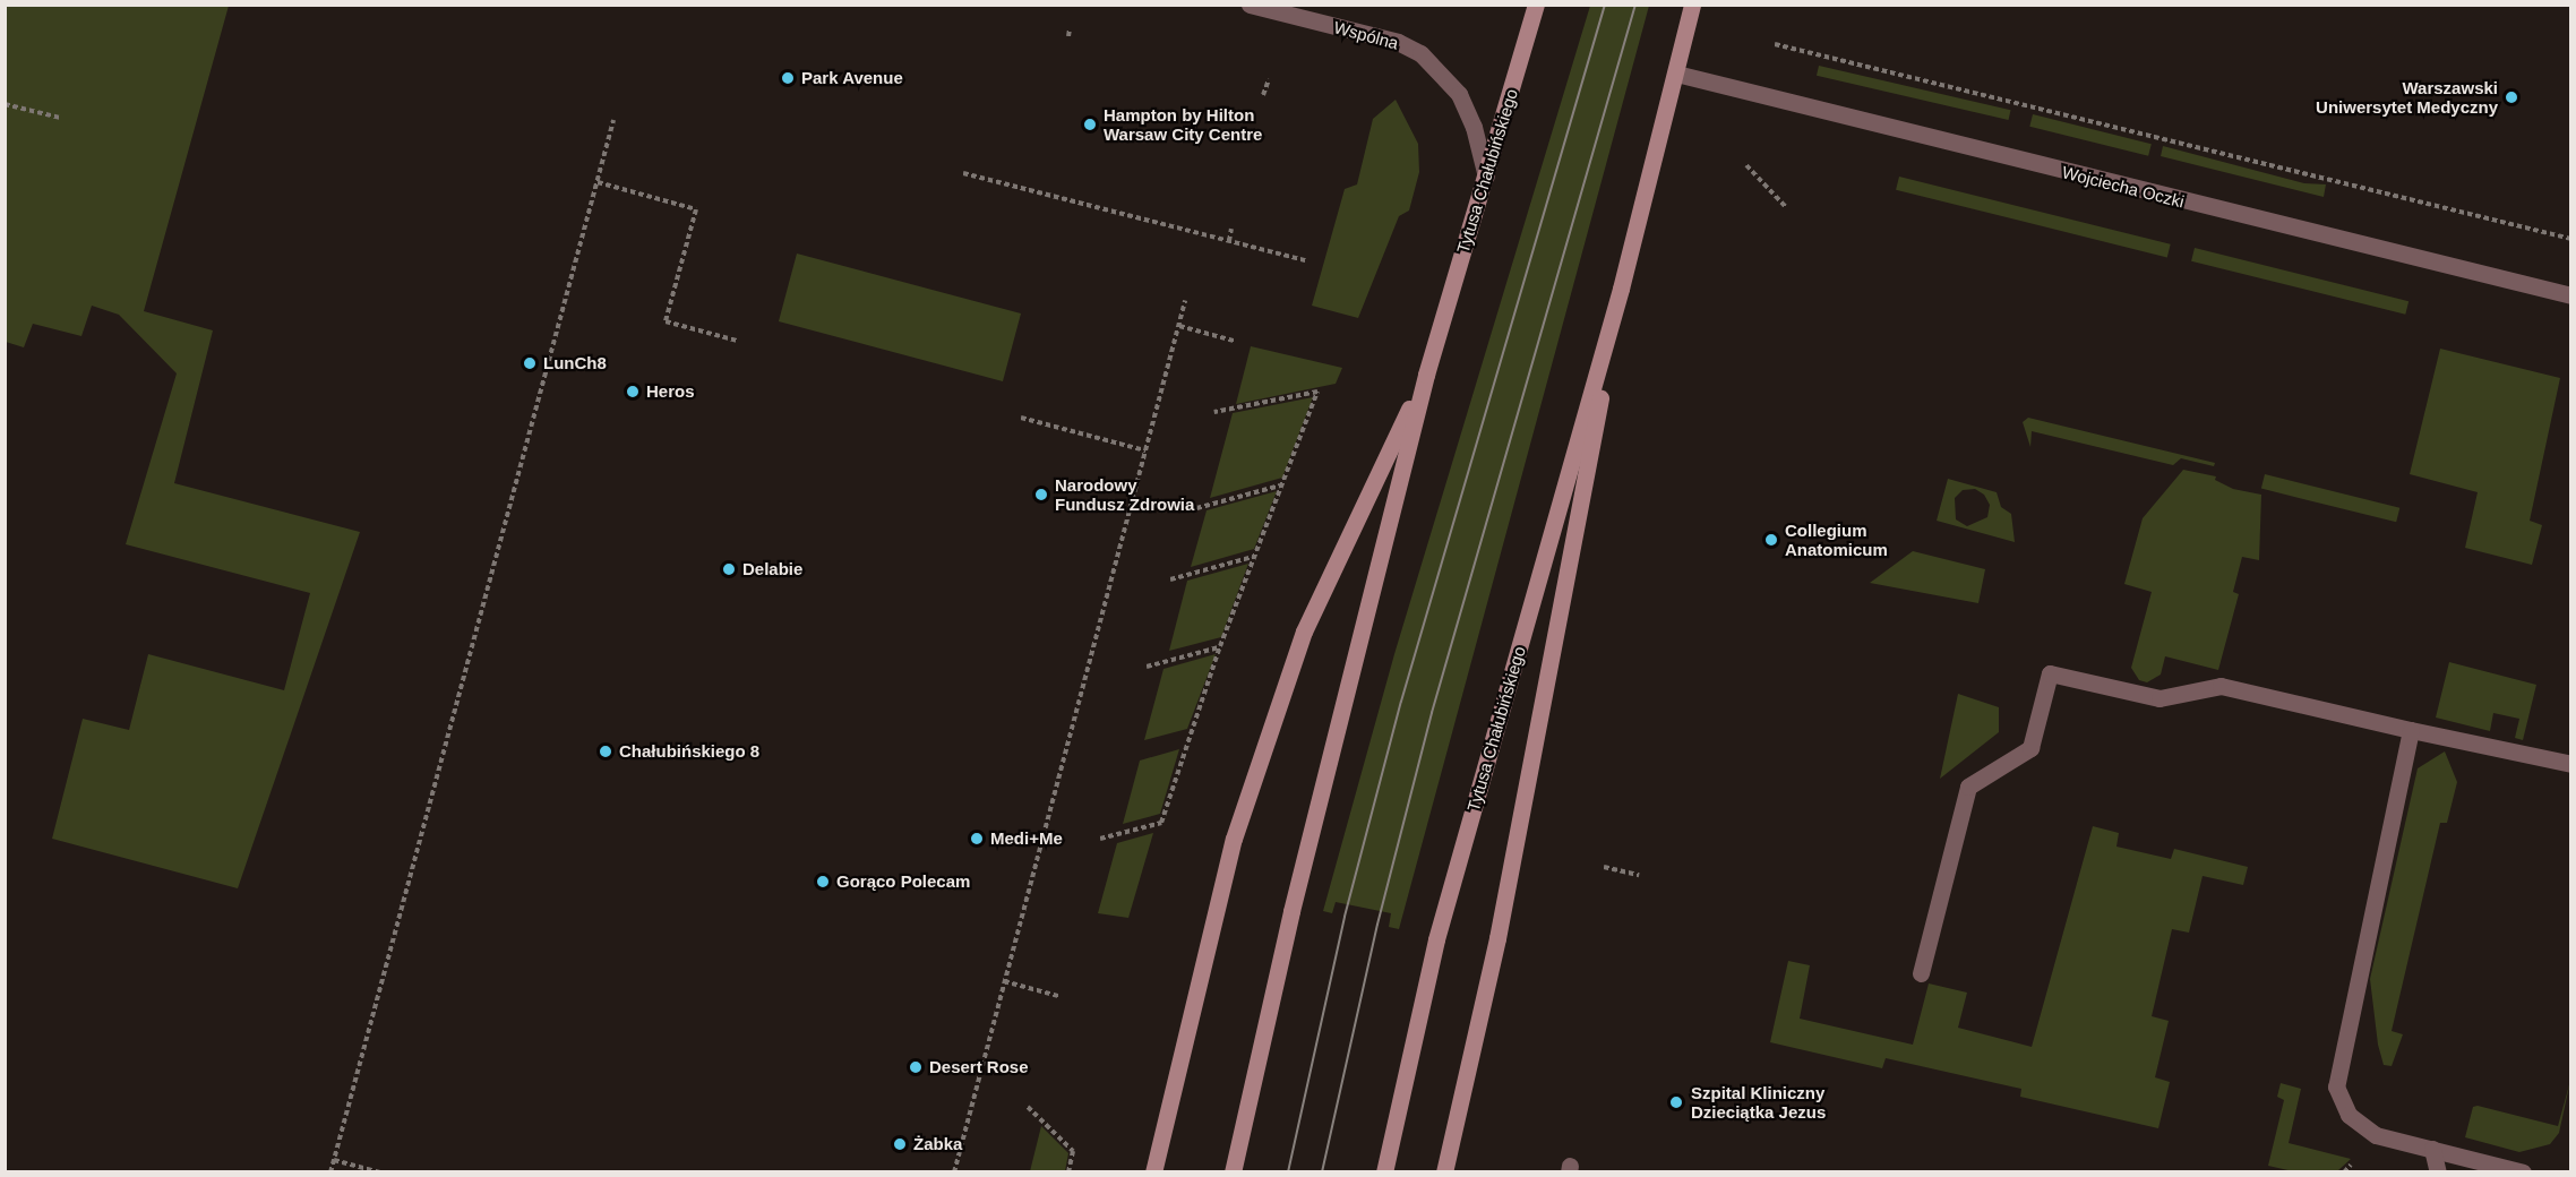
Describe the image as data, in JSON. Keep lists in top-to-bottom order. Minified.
{"streets":{"main road":["Tytusa Chałubińskiego"],"street":["Wspólna","Wojciecha Oczki"]},"crossings":[["Wspólna","Tytusa Chałubińskiego"],["Tytusa Chałubińskiego","Wojciecha Oczki"]],"places":["Park Avenue","Warszawski Uniwersytet Medyczny","Hampton by Hilton Warsaw City Centre","LunCh8","Heros","Narodowy Fundusz Zdrowia","Collegium Anatomicum","Delabie","Chałubińskiego 8","Medi+Me","Gorąco Polecam","Desert Rose","Szpital Kliniczny Dzieciątka Jezus","Żabka"]}
